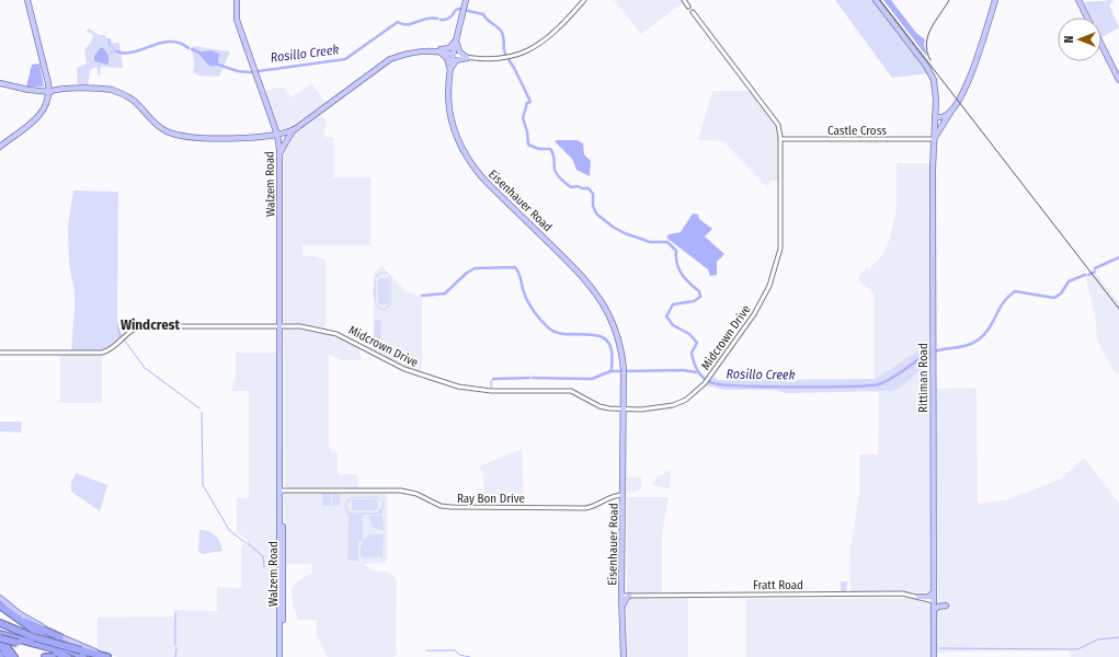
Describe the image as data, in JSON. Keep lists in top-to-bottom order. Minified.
{"streets":{"main road":["Walzem Road","Eisenhauer Road","Rittiman Road"],"street":["Castle Cross","Midcrown Drive","Ray Bon Drive","Fratt Road"]},"crossings":[["Castle Cross","Midcrown Drive"],["Castle Cross","Rittiman Road"],["Walzem Road","Eisenhauer Road"],["Walzem Road","Midcrown Drive"],["Walzem Road","Ray Bon Drive"],["Eisenhauer Road","Midcrown Drive"],["Eisenhauer Road","Ray Bon Drive"],["Eisenhauer Road","Fratt Road"],["Rittiman Road","Fratt Road"]],"districts":["Windcrest"],"water":["Rosillo Creek"],"north":"left"}
